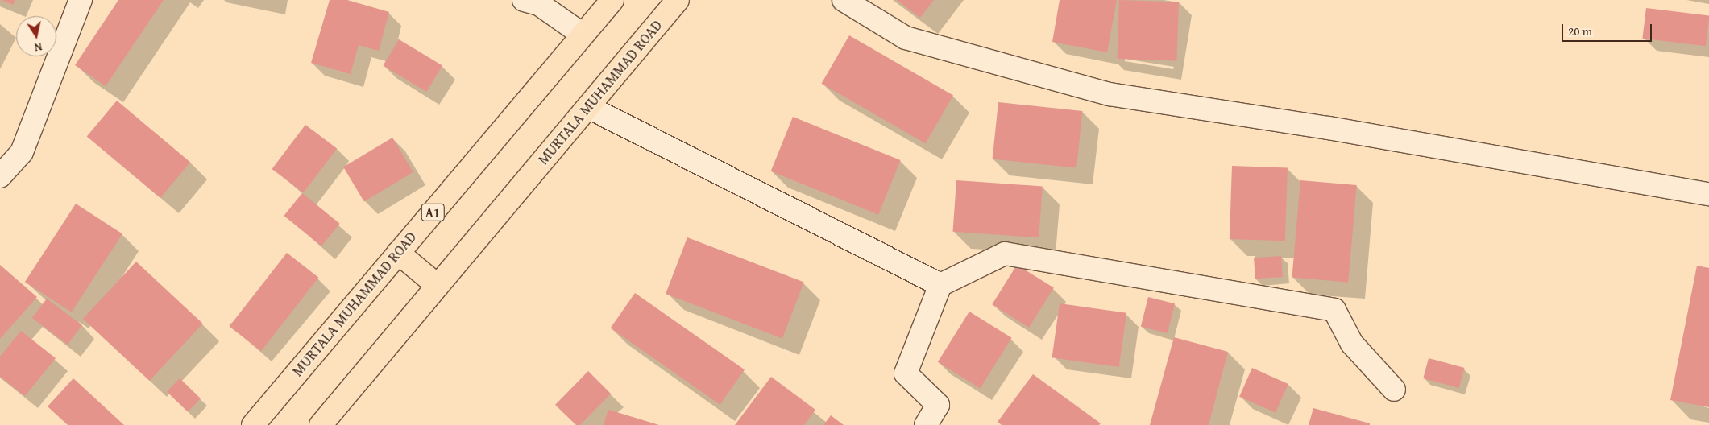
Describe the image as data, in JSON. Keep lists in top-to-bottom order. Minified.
{"streets":{"highway":["MURTALA MUHAMMAD ROAD","A1"]},"scale_bar":"20 m","north":"bottom"}
